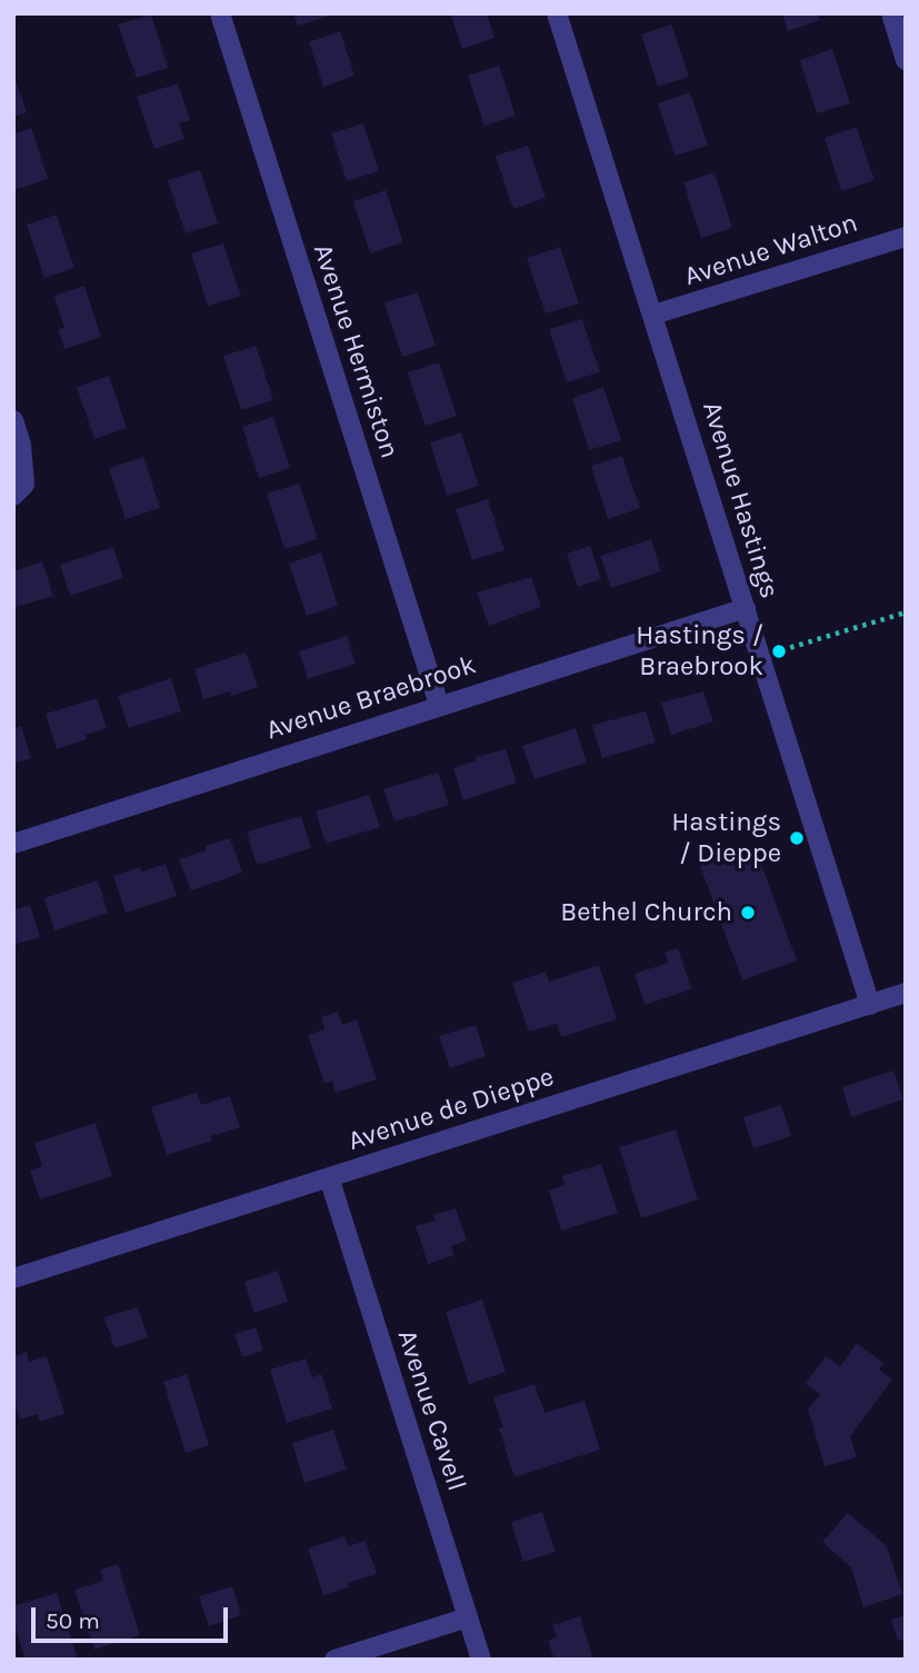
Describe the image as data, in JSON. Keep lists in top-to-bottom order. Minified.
{"streets":{"street":["Avenue Walton","Avenue Hermiston","Avenue Hastings","Avenue Braebrook","Avenue de Dieppe","Avenue Cavell"]},"crossings":[["Avenue Walton","Avenue Hastings"],["Avenue Hermiston","Avenue Braebrook"],["Avenue Hastings","Avenue Braebrook"],["Avenue Hastings","Avenue de Dieppe"],["Avenue de Dieppe","Avenue Cavell"]],"places":["Hastings / Braebrook","Hastings / Dieppe","Bethel Church"],"scale_bar":"50 m"}
